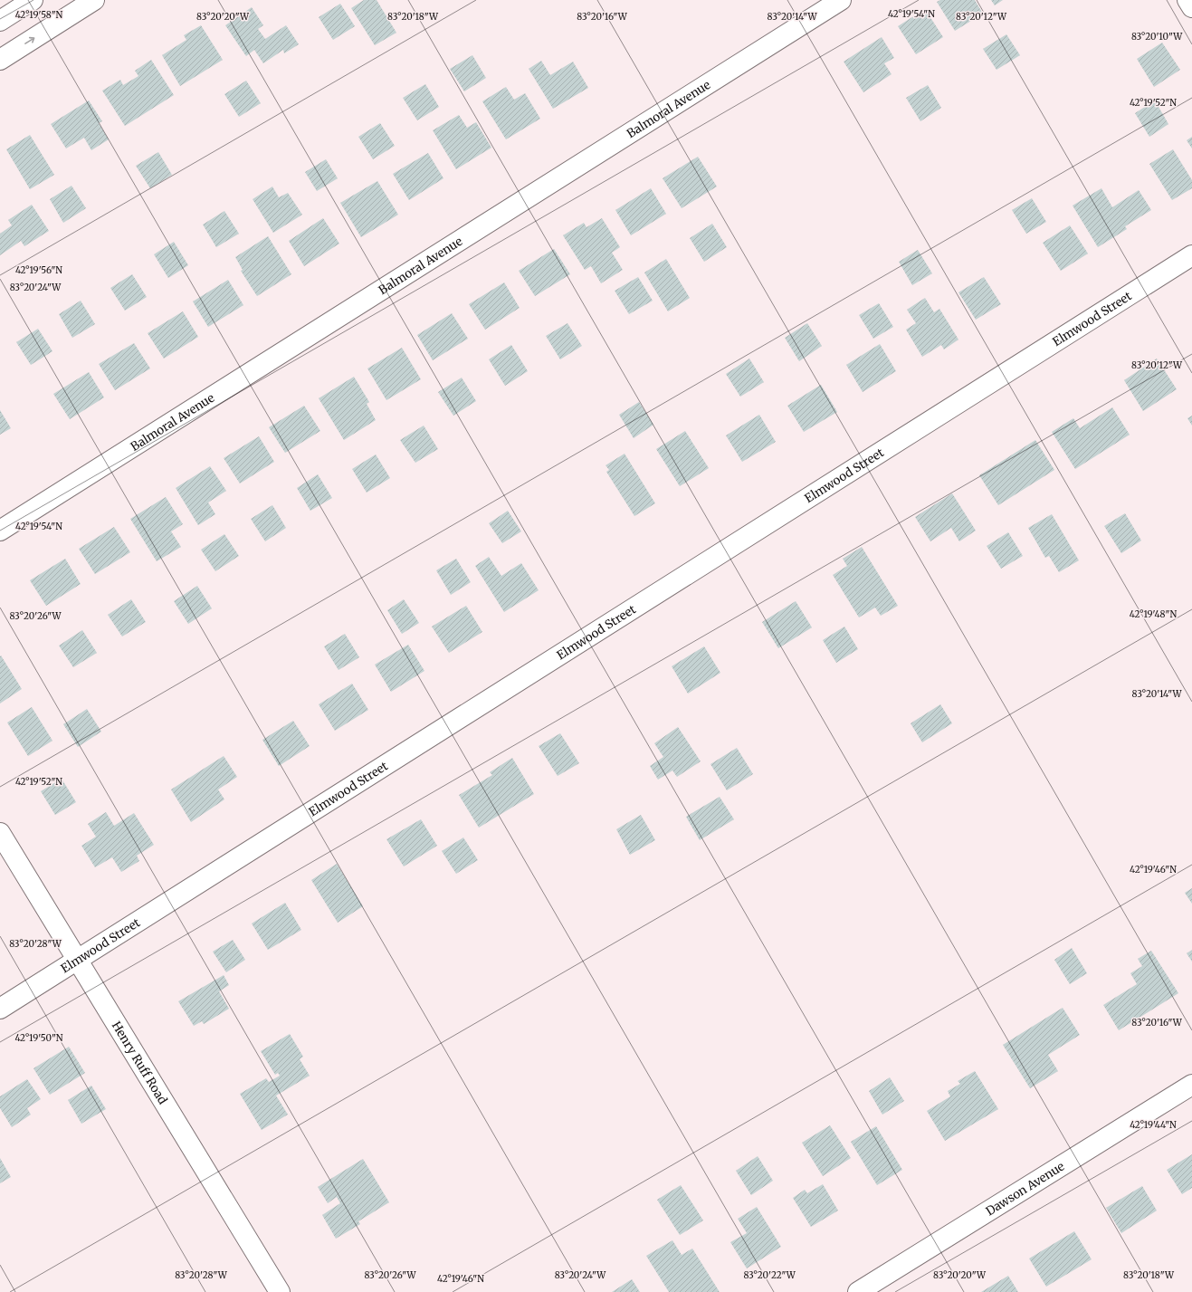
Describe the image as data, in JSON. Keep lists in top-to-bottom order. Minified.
{"streets":{"street":["Balmoral Avenue","Elmwood Street","Henry Ruff Road","Dawson Avenue"]},"crossings":[["Elmwood Street","Henry Ruff Road"]],"coordinates":["42°19'54\"N","42°19'58\"N","83°20'20\"W","83°20'18\"W","83°20'16\"W","83°20'14\"W","83°20'12\"W","83°20'10\"W","42°19'52\"N","42°19'56\"N","83°20'24\"W","42°19'48\"N","83°20'26\"W","42°19'46\"N","83°20'28\"W","42°19'50\"N","42°19'44\"N","83°20'22\"W"]}
